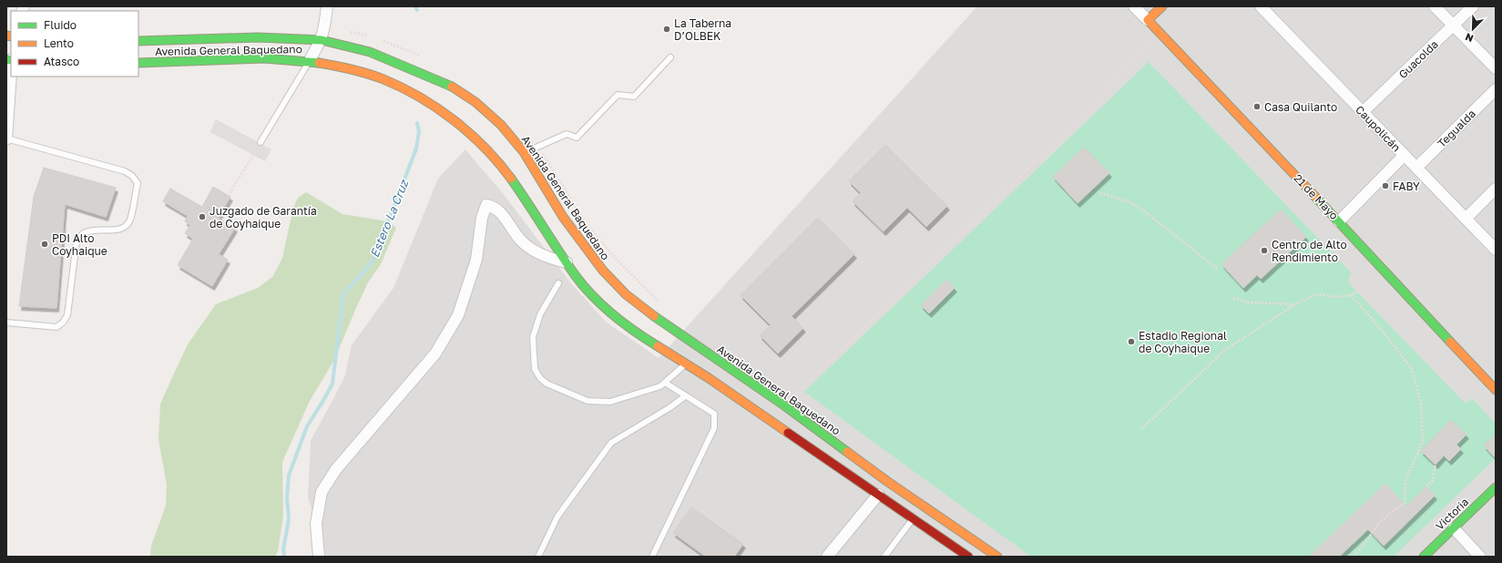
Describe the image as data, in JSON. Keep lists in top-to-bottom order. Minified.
{"streets":{"main road":["Avenida General Baquedano","21 de Mayo","Victoria"],"street":["Guacolda","Caupolicán","Tegualda"]},"crossings":[["Guacolda","Caupolicán"],["Caupolicán","Tegualda"]],"water":["Estero La Cruz"],"places":["La Taberna D’OLBEK","Casa Quilanto","FABY","Juzgado de Garantía de Coyhaique","PDI Alto Coyhaique","Centro de Alto Rendimiento","Estadio Regional de Coyhaique"],"legend":["Fluido","Lento","Atasco"],"north":"bottom left"}
